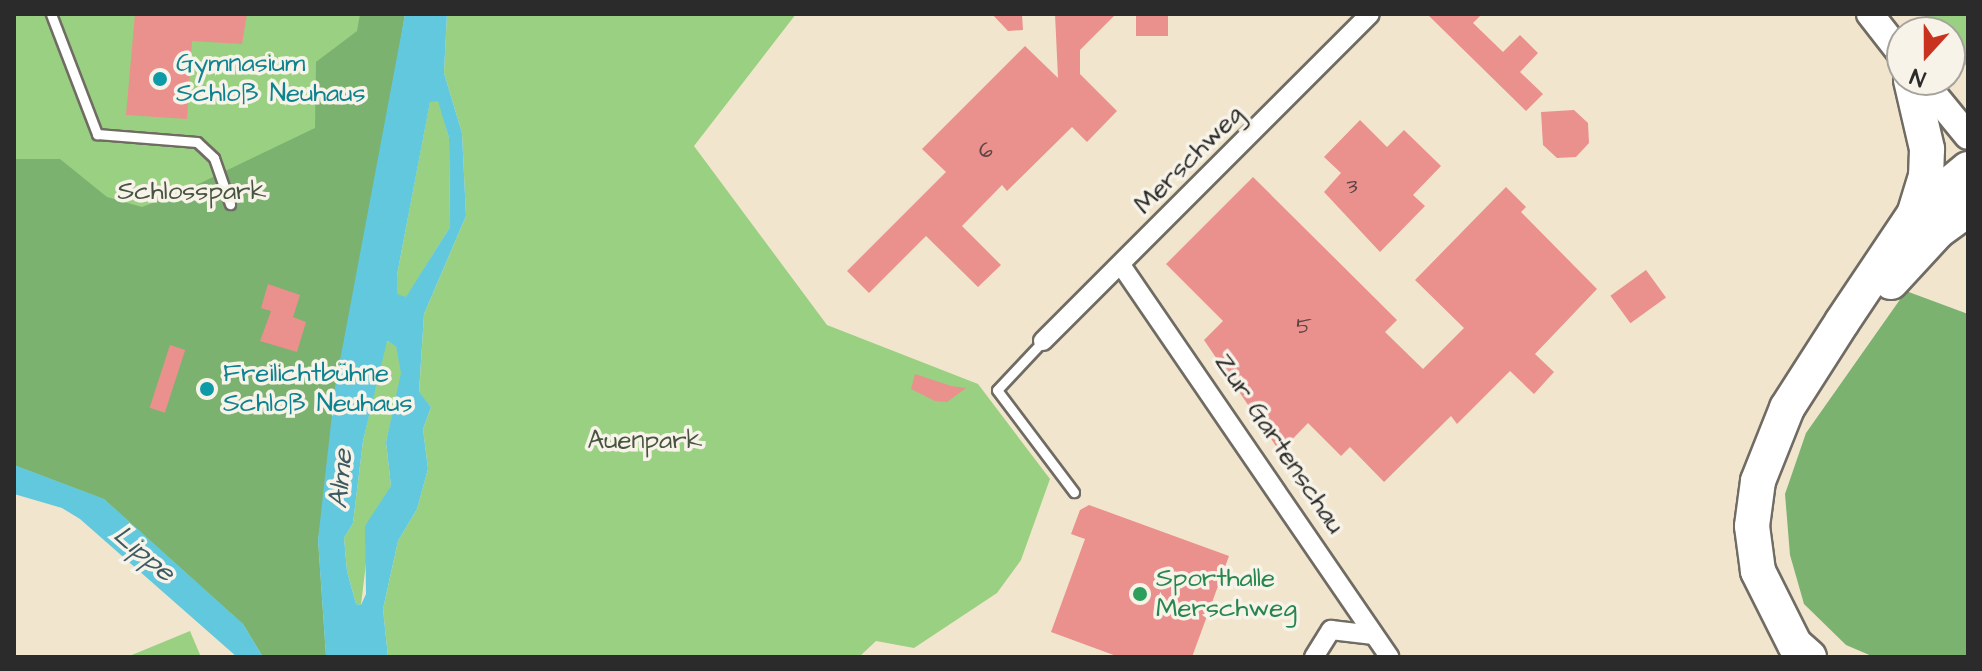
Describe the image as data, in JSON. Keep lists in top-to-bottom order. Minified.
{"streets":{"street":["Merschweg","Zur Gartenschau"]},"crossings":[["Merschweg","Zur Gartenschau"]],"water":["Alme","Lippe"],"parks":["Schlosspark","Auenpark"],"places":["Gymnasium Schloß Neuhaus","Freilichtbühne Schloß Neuhaus","Sporthalle Merschweg"],"house_numbers":["6","3","5"],"north":"bottom"}
